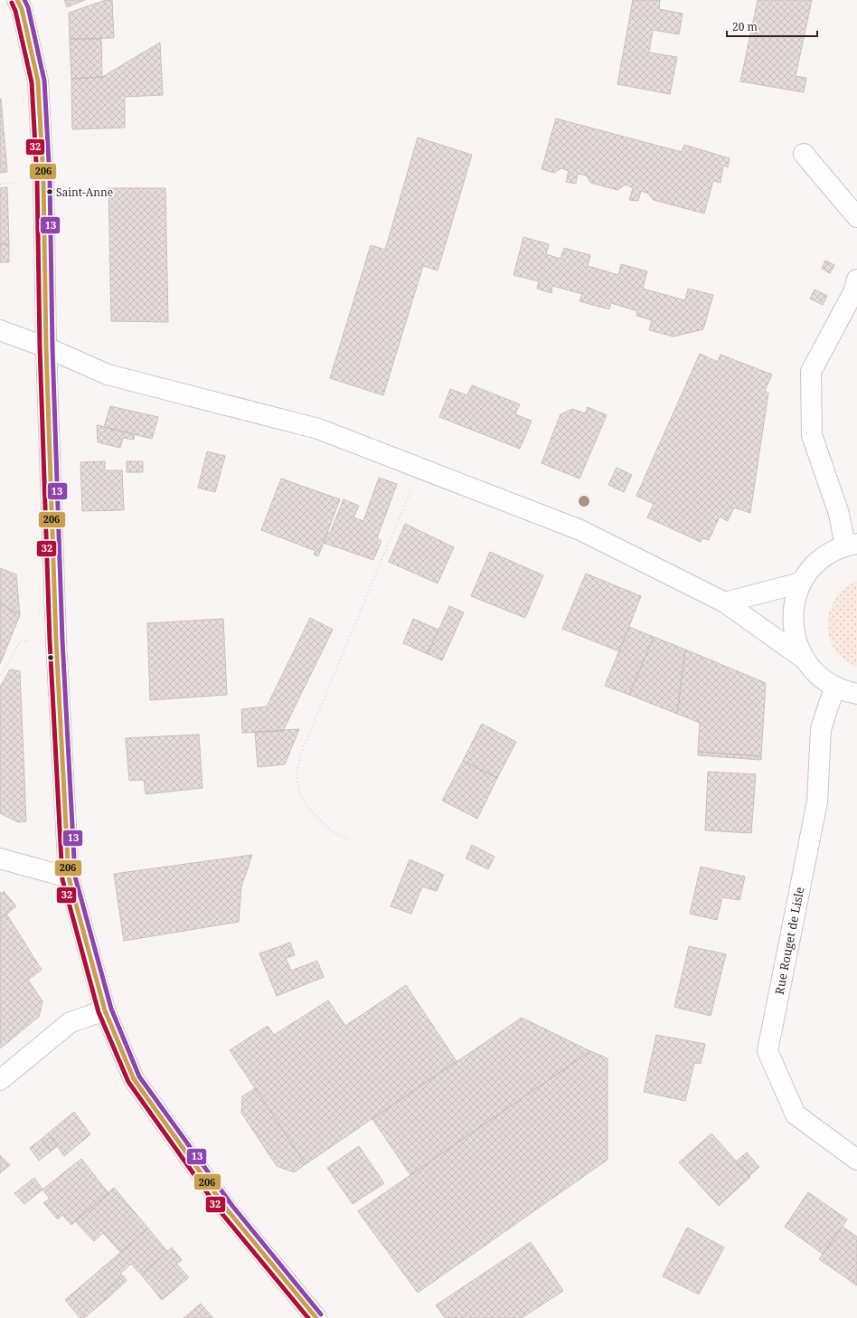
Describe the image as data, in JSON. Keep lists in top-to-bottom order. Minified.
{"streets":{"street":["Rue Rouget de Lisle"]},"places":["Saint-Anne"],"lines":["transit line 206","transit line 13","transit line 32"],"scale_bar":"20 m"}
